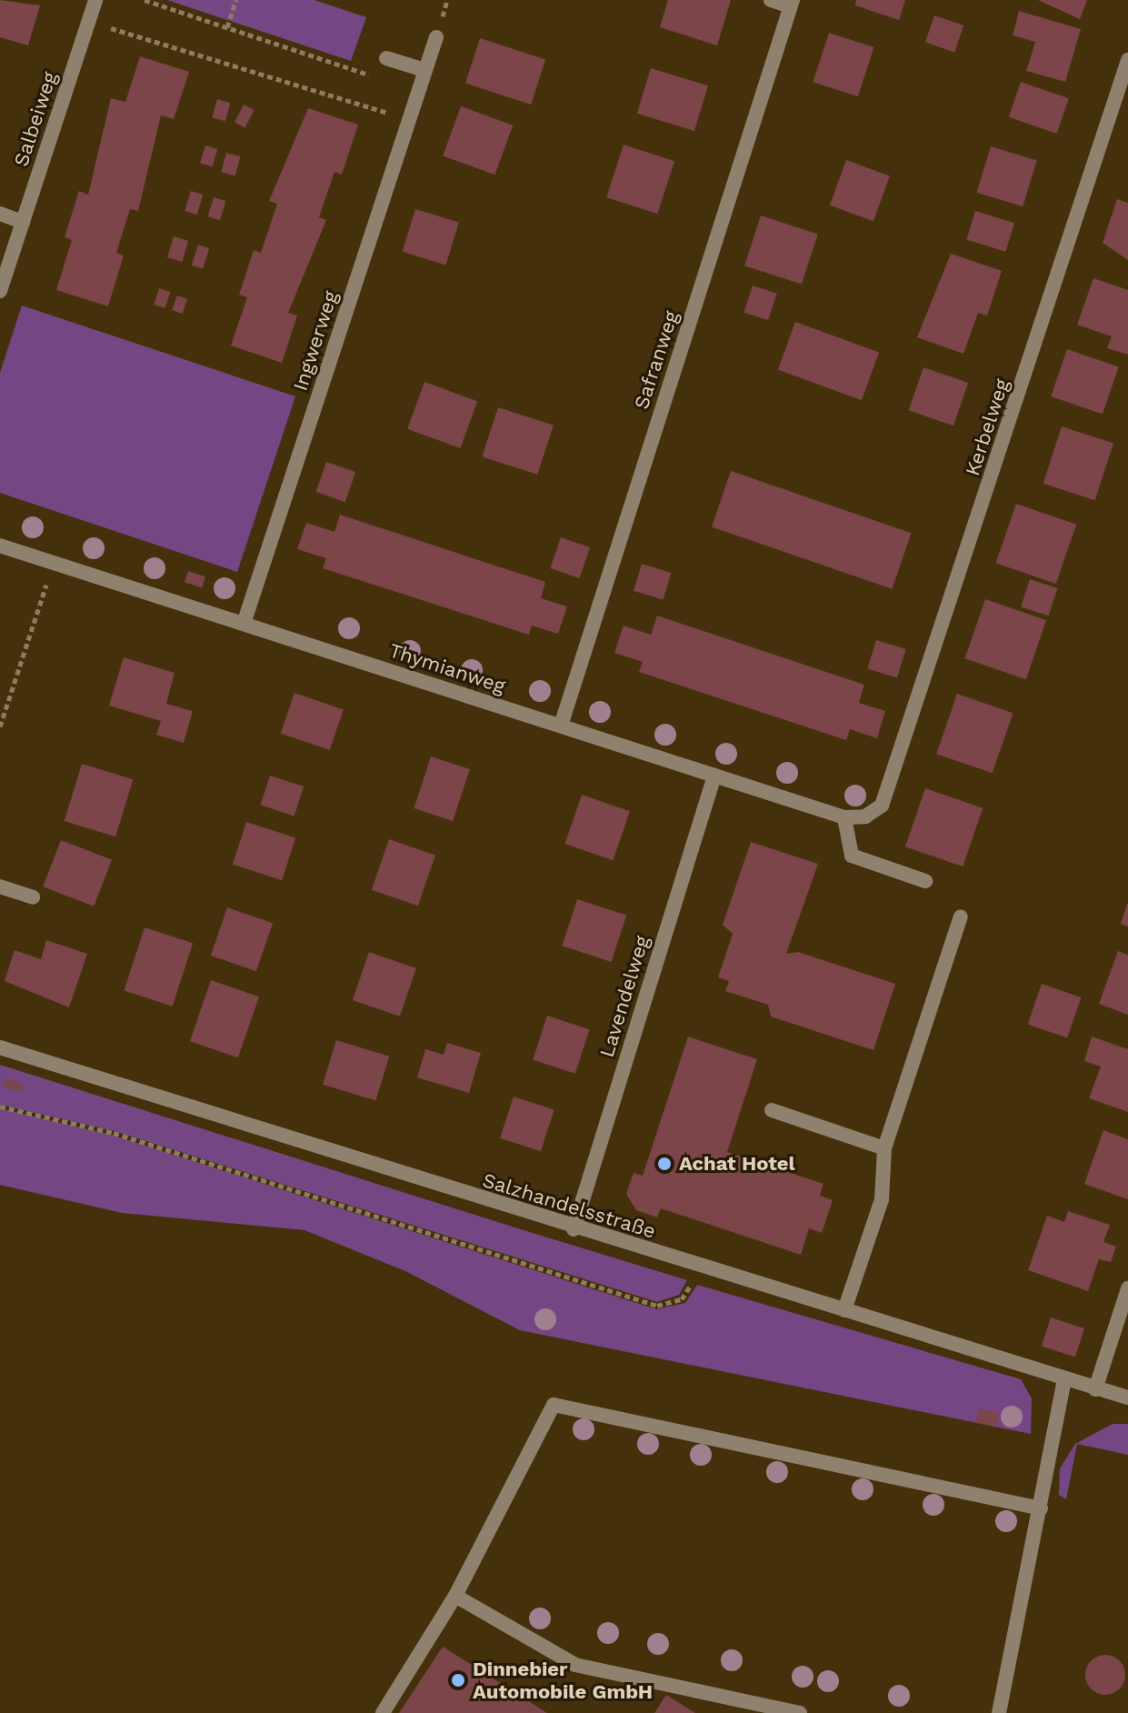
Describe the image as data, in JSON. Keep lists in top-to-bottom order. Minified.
{"streets":{"street":["Salbeiweg","Ingwerweg","Safranweg","Kerbelweg","Thymianweg","Lavendelweg","Salzhandelsstraße"]},"crossings":[["Ingwerweg","Thymianweg"],["Safranweg","Thymianweg"],["Kerbelweg","Thymianweg"],["Thymianweg","Lavendelweg"],["Lavendelweg","Salzhandelsstraße"]],"places":["Achat Hotel","Dinnebier Automobile GmbH"]}
